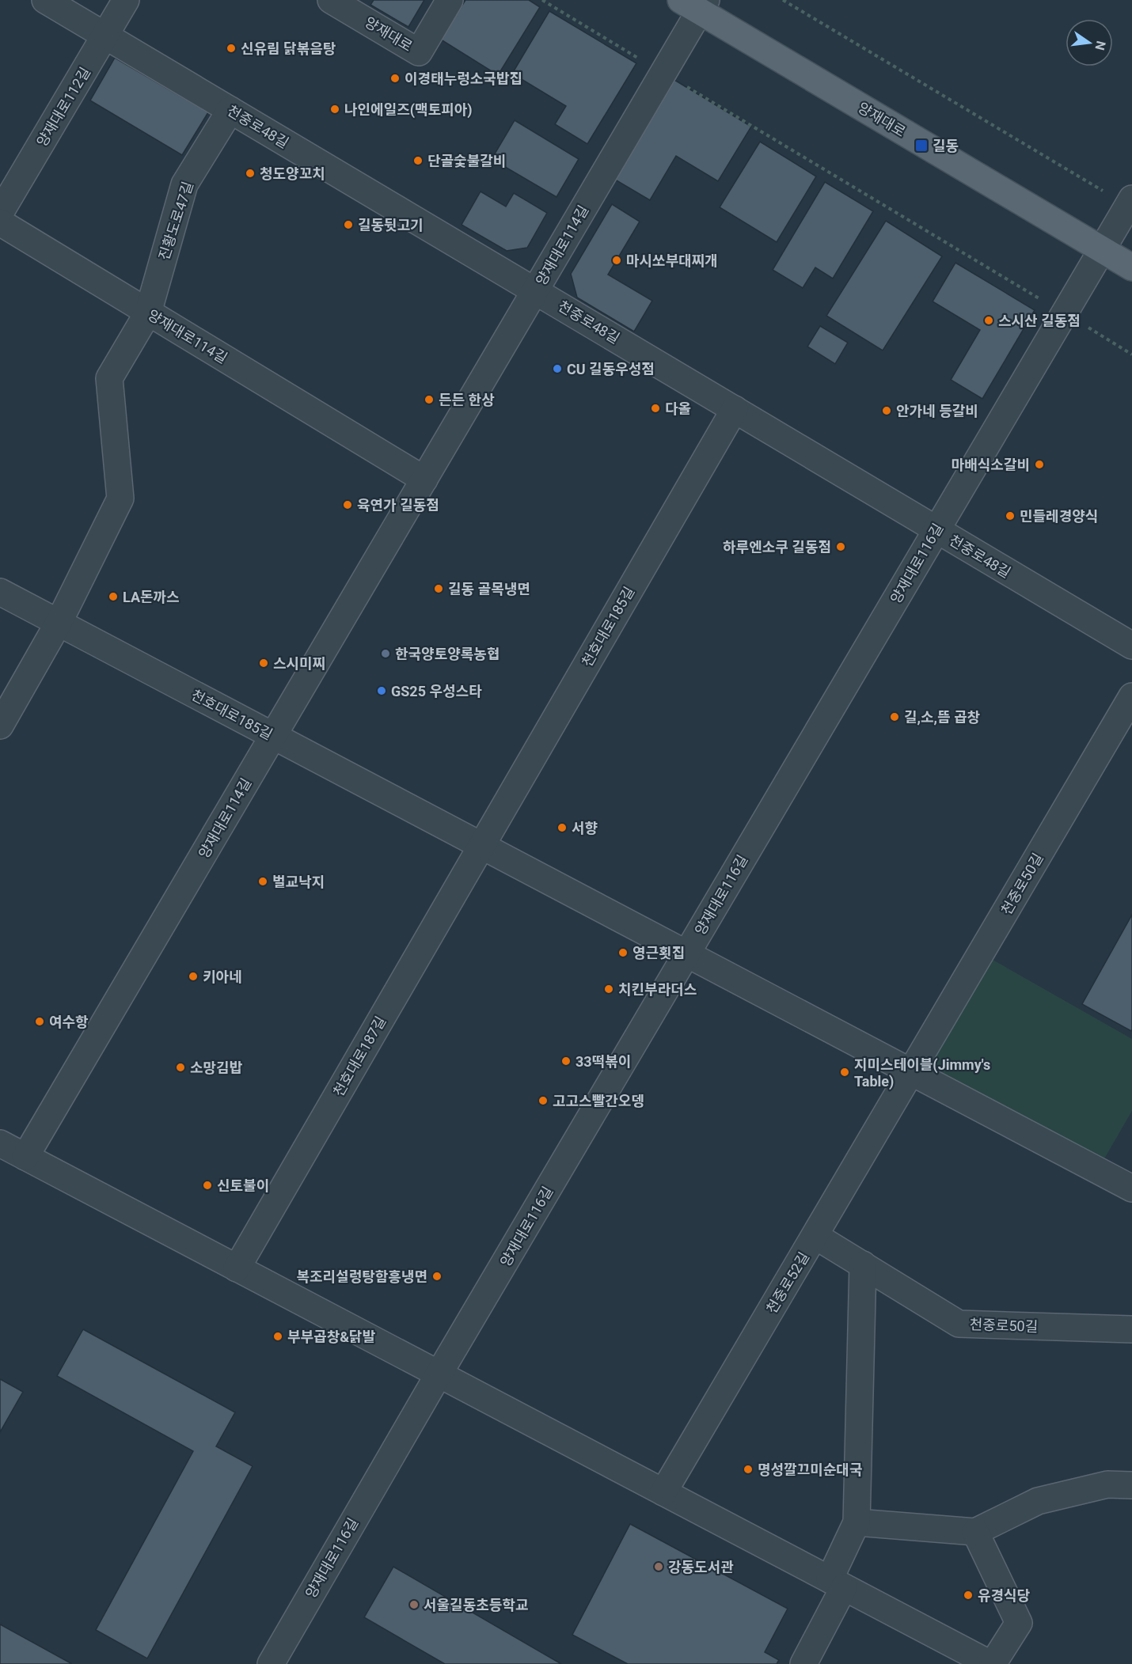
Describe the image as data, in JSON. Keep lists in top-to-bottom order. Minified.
{"streets":{"main road":["양재대로"],"street":["양재대로112길","천중로48길","진황도로47길","양재대로114길","양재대로116길","천호대로185길","천중로50길","천호대로187길","천중로52길"]},"crossings":[["양재대로","양재대로114길"],["양재대로","양재대로116길"],["양재대로112길","천중로48길"],["천중로48길","진황도로47길"],["천중로48길","양재대로114길"],["천중로48길","양재대로116길"],["천중로48길","천호대로185길"],["진황도로47길","양재대로114길"],["양재대로114길","천호대로185길"],["양재대로116길","천호대로185길"],["천호대로185길","천호대로187길"],["천중로50길","천중로52길"]],"places":{"other":["신유림 닭볶음탕","이경태누렁소국밥집","나인에일즈(맥토피아)","단골숯불갈비","청도양꼬치","길동뒷고기","마시쏘부대찌개","스시산 길동점","CU 길동우성점","든든 한상","다올","안가네 등갈비","마배식소갈비","육연가 길동점","민들레경양식","하루엔소쿠 길동점","길동 골목냉면","LA돈까스","한국양토양록농협","스시미찌","GS25 우성스타","길,소,뜸 곱창","서향","벌교낙지","영근횟집","키아네","치킨부라더스","여수항","33떡볶이","소망김밥","지미스테이블(Jimmy's Table)","고고스빨간오뎅","신토불이","복조리설렁탕함흥냉면","부부곱창&닭발","명성깔끄미순대국","강동도서관","유경식당","서울길동초등학교"],"transit":["길동"]},"north":"right"}
